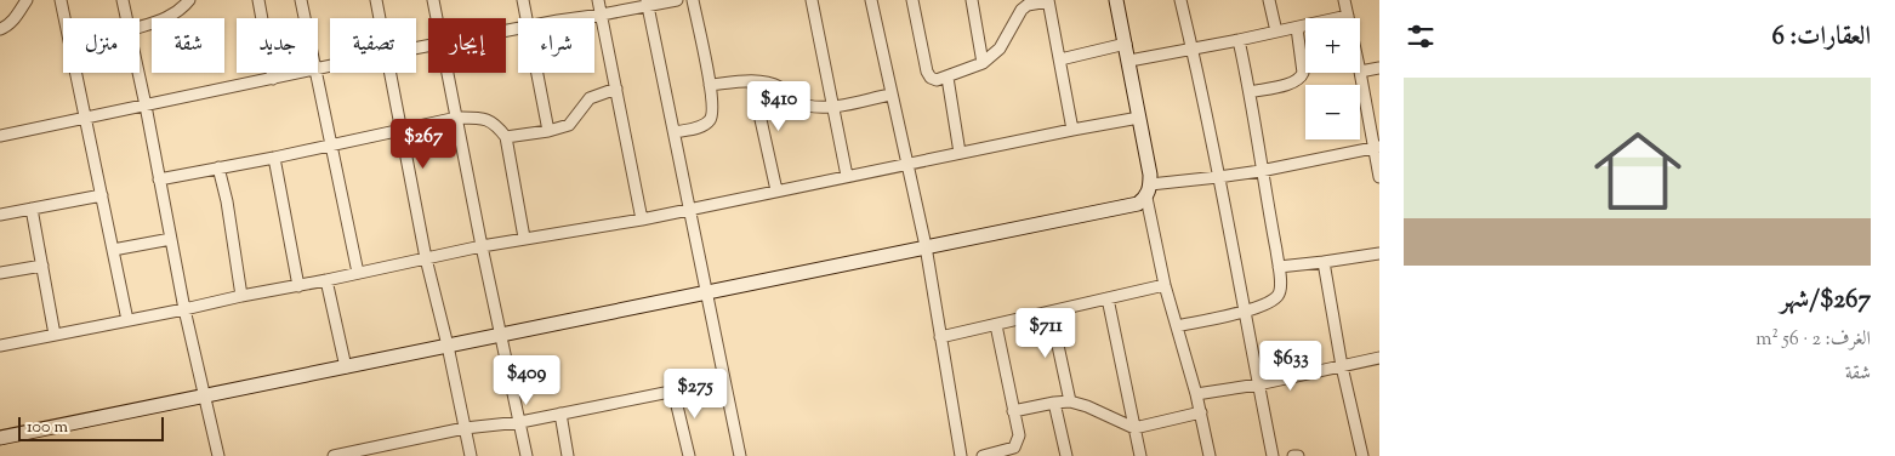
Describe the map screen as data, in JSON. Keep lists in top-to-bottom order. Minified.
{"scale_bar":"100 m","page":{"heading":"العقارات: 6","map_buttons":["+","−"],"chip":["شراء","إيجار","تصفية","جديد","شقة","منزل"],"list":[{"name":"$267/شهر","note":"الغرف: 2 · 56 m² · شقة"}],"price":["$410","$267","$711","$633","$409","$275"],"scale":"100 m"}}
